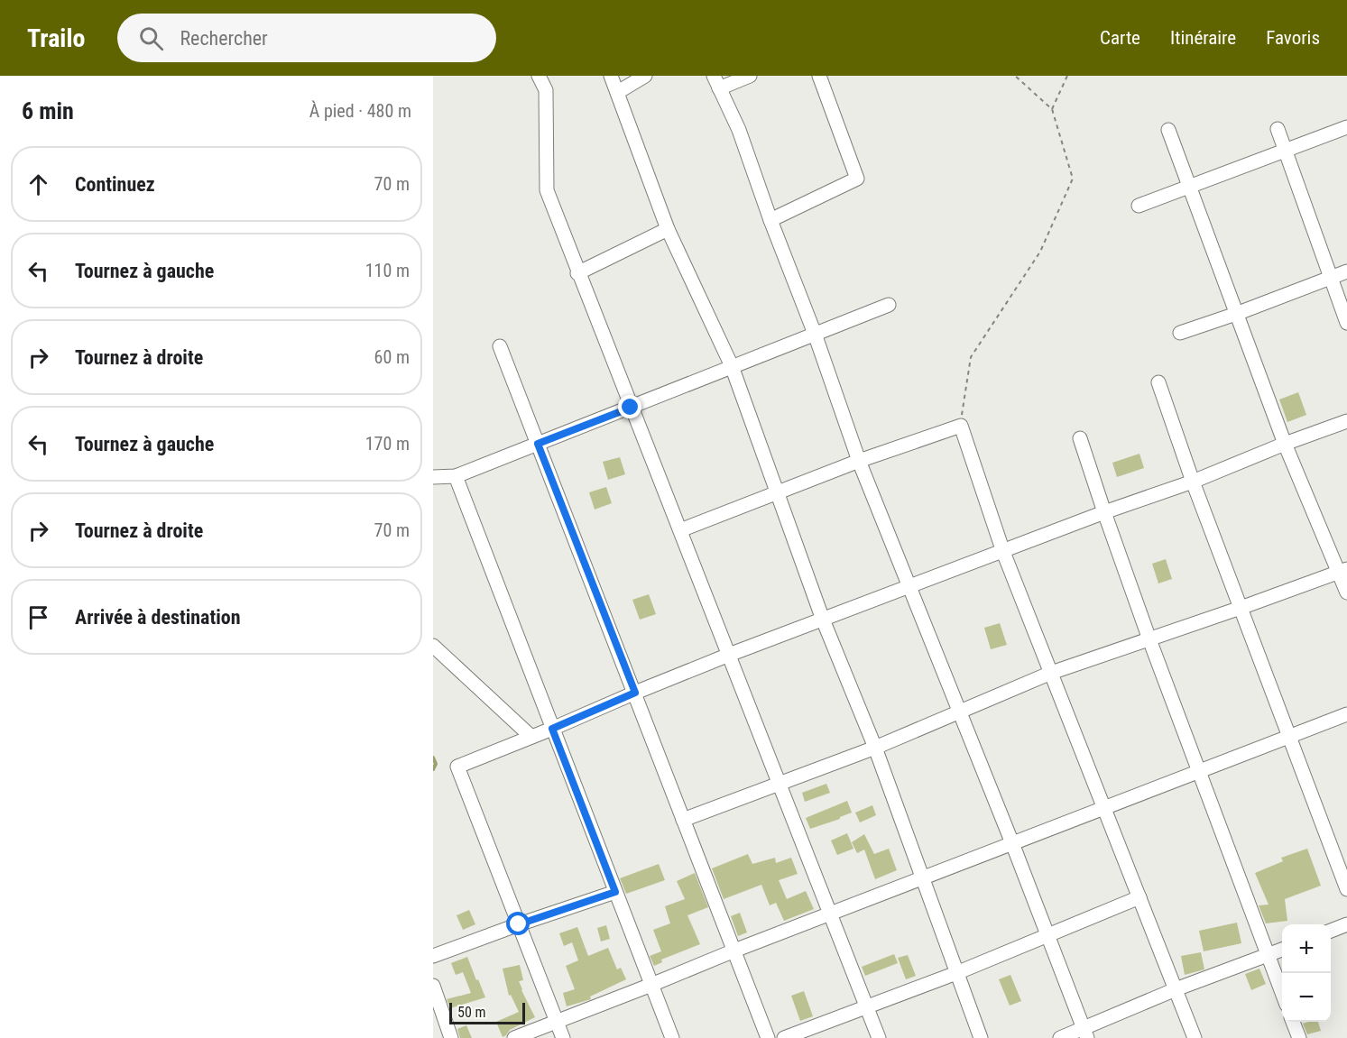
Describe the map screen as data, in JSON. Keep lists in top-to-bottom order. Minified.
{"scale_bar":"50 m","page":{"header":"Trailo","search":"Rechercher","nav":["Carte","Itinéraire","Favoris"],"heading":["6 min","À pied · 480 m"],"list":[["Continuez","70 m"],["Tournez à gauche","110 m"],["Tournez à droite","60 m"],["Tournez à gauche","170 m"],["Tournez à droite","70 m"],"Arrivée à destination"],"map_buttons":["+","−"],"scale":"50 m"}}
